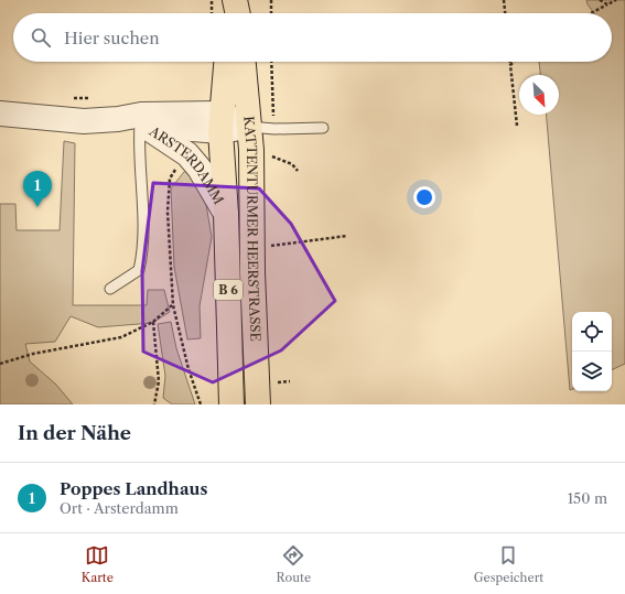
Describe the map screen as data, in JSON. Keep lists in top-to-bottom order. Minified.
{"streets":{"main road":["KATTENTURMER HEERSTRASSE","B 6"],"street":["ARSTERDAMM"]},"crossings":[["ARSTERDAMM","KATTENTURMER HEERSTRASSE"]],"north":"bottom right","page":{"search":"Hier suchen","pins":"1","heading":"In der Nähe","list":[{"mark":"1","name":"Poppes Landhaus","note":"Ort · Arsterdamm","value":"150 m"}],"nav":["Karte","Route","Gespeichert"]}}
